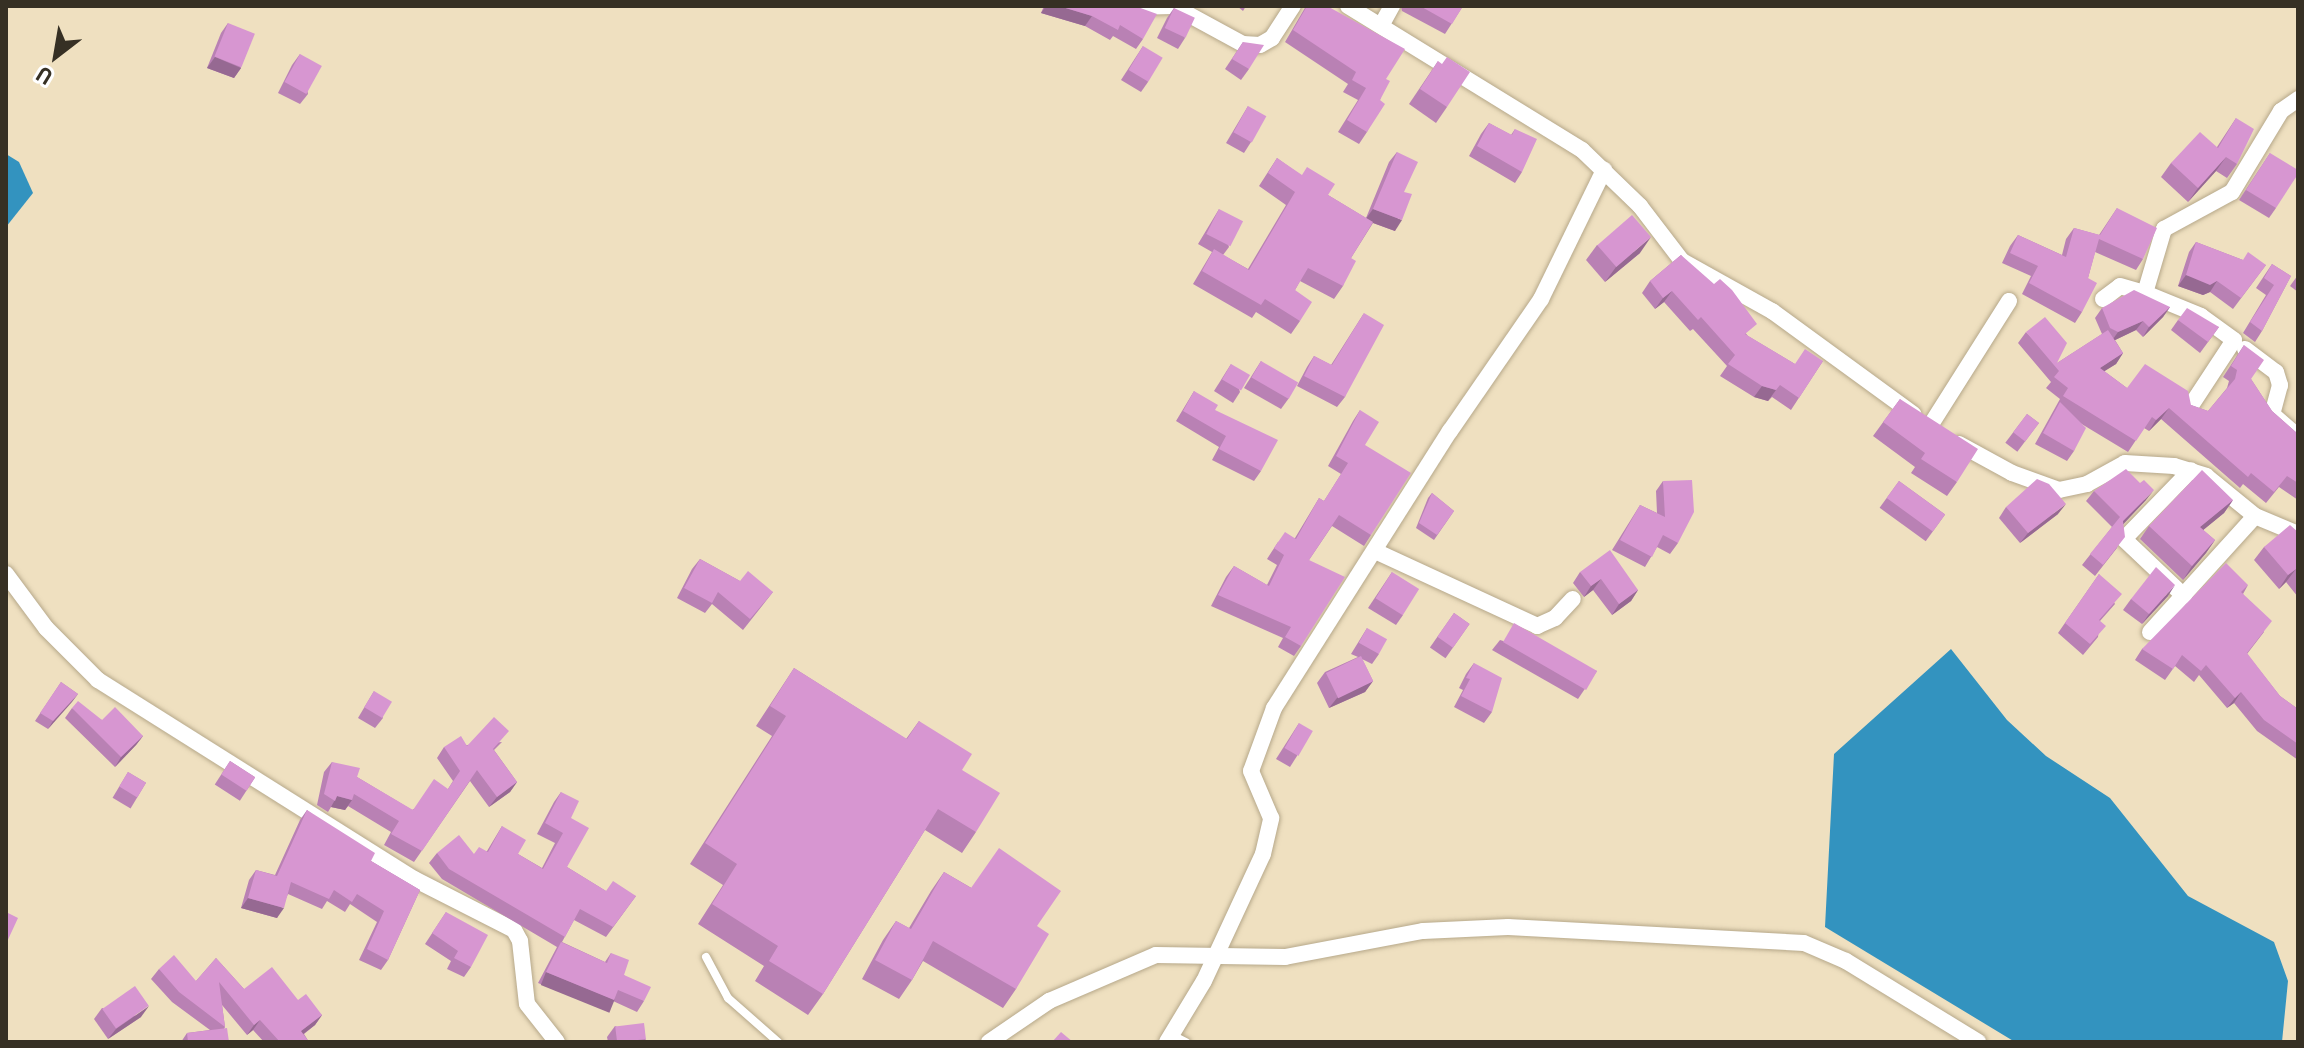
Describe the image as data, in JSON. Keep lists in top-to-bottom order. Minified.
{"north":"bottom left"}
